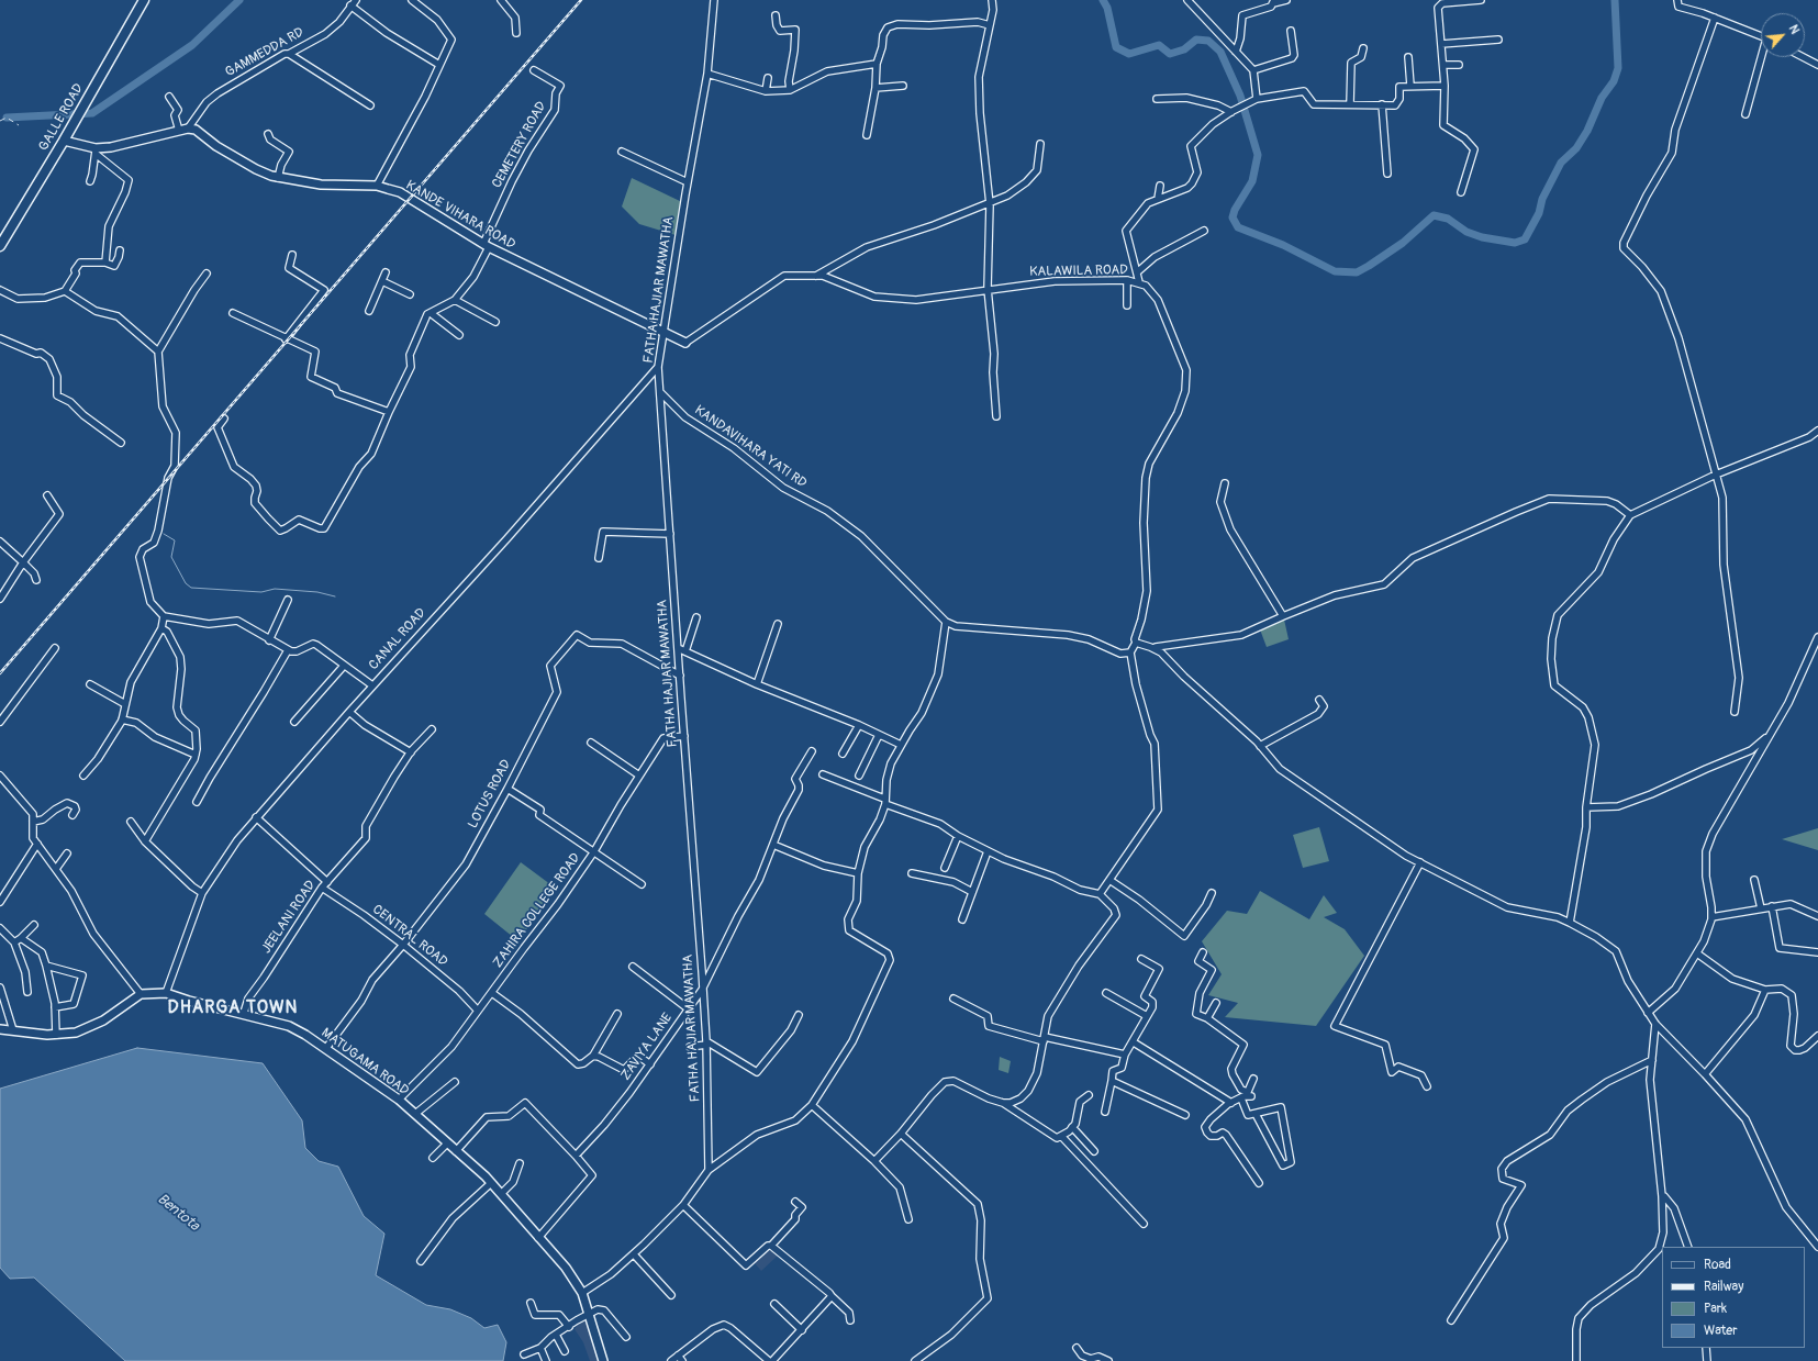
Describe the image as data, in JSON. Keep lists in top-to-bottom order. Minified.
{"streets":{"highway":["GALLE ROAD"],"main road":["KANDE VIHARA ROAD","MATUGAMA ROAD"],"street":["GAMMEDDA RD","CEMETERY ROAD","KALAWILA ROAD","FATHA HAJIAR MAWATHA","KANDAVIHARA YATI RD","CANAL ROAD","LOTUS ROAD","ZAHIRA COLLEGE ROAD","JEELANI ROAD","CENTRAL ROAD","ZAVIYA LANE"]},"crossings":[["GAMMEDDA RD","KANDE VIHARA ROAD"],["CEMETERY ROAD","KANDE VIHARA ROAD"],["KANDE VIHARA ROAD","KALAWILA ROAD"],["KANDE VIHARA ROAD","FATHA HAJIAR MAWATHA"],["FATHA HAJIAR MAWATHA","KANDAVIHARA YATI RD"],["FATHA HAJIAR MAWATHA","CANAL ROAD"],["FATHA HAJIAR MAWATHA","LOTUS ROAD"],["FATHA HAJIAR MAWATHA","ZAHIRA COLLEGE ROAD"],["FATHA HAJIAR MAWATHA","ZAVIYA LANE"],["CANAL ROAD","MATUGAMA ROAD"],["LOTUS ROAD","CENTRAL ROAD"],["LOTUS ROAD","MATUGAMA ROAD"],["ZAHIRA COLLEGE ROAD","CENTRAL ROAD"],["ZAHIRA COLLEGE ROAD","MATUGAMA ROAD"],["JEELANI ROAD","CENTRAL ROAD"],["JEELANI ROAD","MATUGAMA ROAD"]],"districts":["DHARGA TOWN"],"water":["Bentota"],"legend":["Road","Railway","Park","Water"],"north":"top right"}
